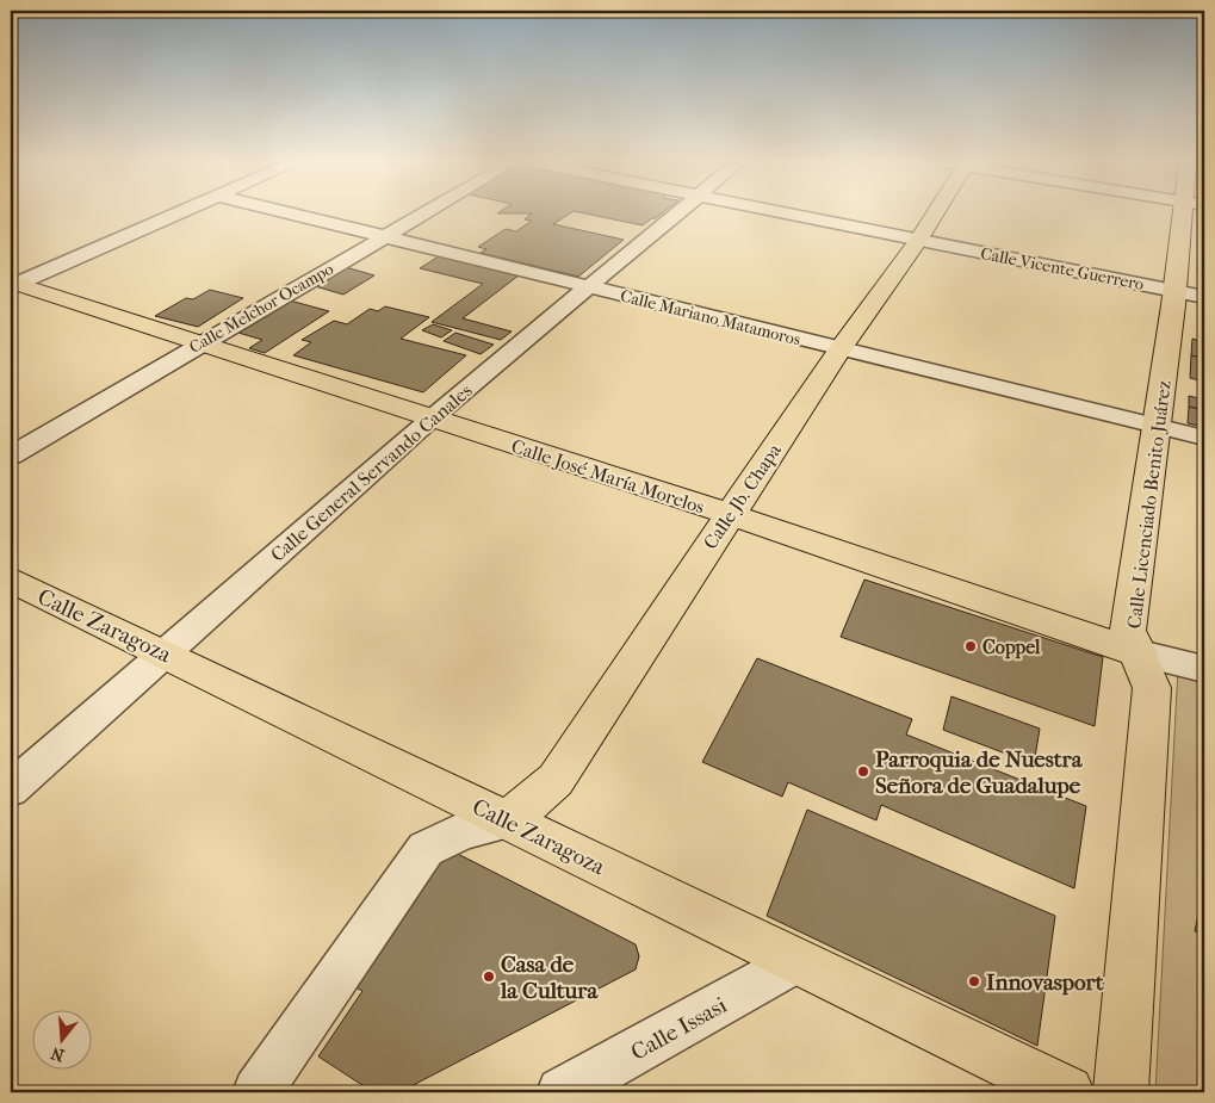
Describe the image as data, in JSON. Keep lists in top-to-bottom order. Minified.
{"streets":{"main road":["Calle José María Morelos","Calle Jb. Chapa","Calle Licenciado Benito Juárez","Calle Zaragoza"],"street":["Calle Vicente Guerrero","Calle Melchor Ocampo","Calle Mariano Matamoros","Calle General Servando Canales","Calle Issasi"]},"crossings":[["Calle Vicente Guerrero","Calle Jb. Chapa"],["Calle Vicente Guerrero","Calle Licenciado Benito Juárez"],["Calle Melchor Ocampo","Calle Mariano Matamoros"],["Calle Melchor Ocampo","Calle José María Morelos"],["Calle Mariano Matamoros","Calle General Servando Canales"],["Calle Mariano Matamoros","Calle Jb. Chapa"],["Calle Mariano Matamoros","Calle Licenciado Benito Juárez"],["Calle General Servando Canales","Calle José María Morelos"],["Calle General Servando Canales","Calle Zaragoza"],["Calle José María Morelos","Calle Jb. Chapa"],["Calle José María Morelos","Calle Licenciado Benito Juárez"],["Calle Jb. Chapa","Calle Zaragoza"],["Calle Zaragoza","Calle Issasi"]],"places":["Coppel","Parroquia de Nuestra Señora de Guadalupe","Casa de la Cultura","Innovasport"],"north":"bottom"}
